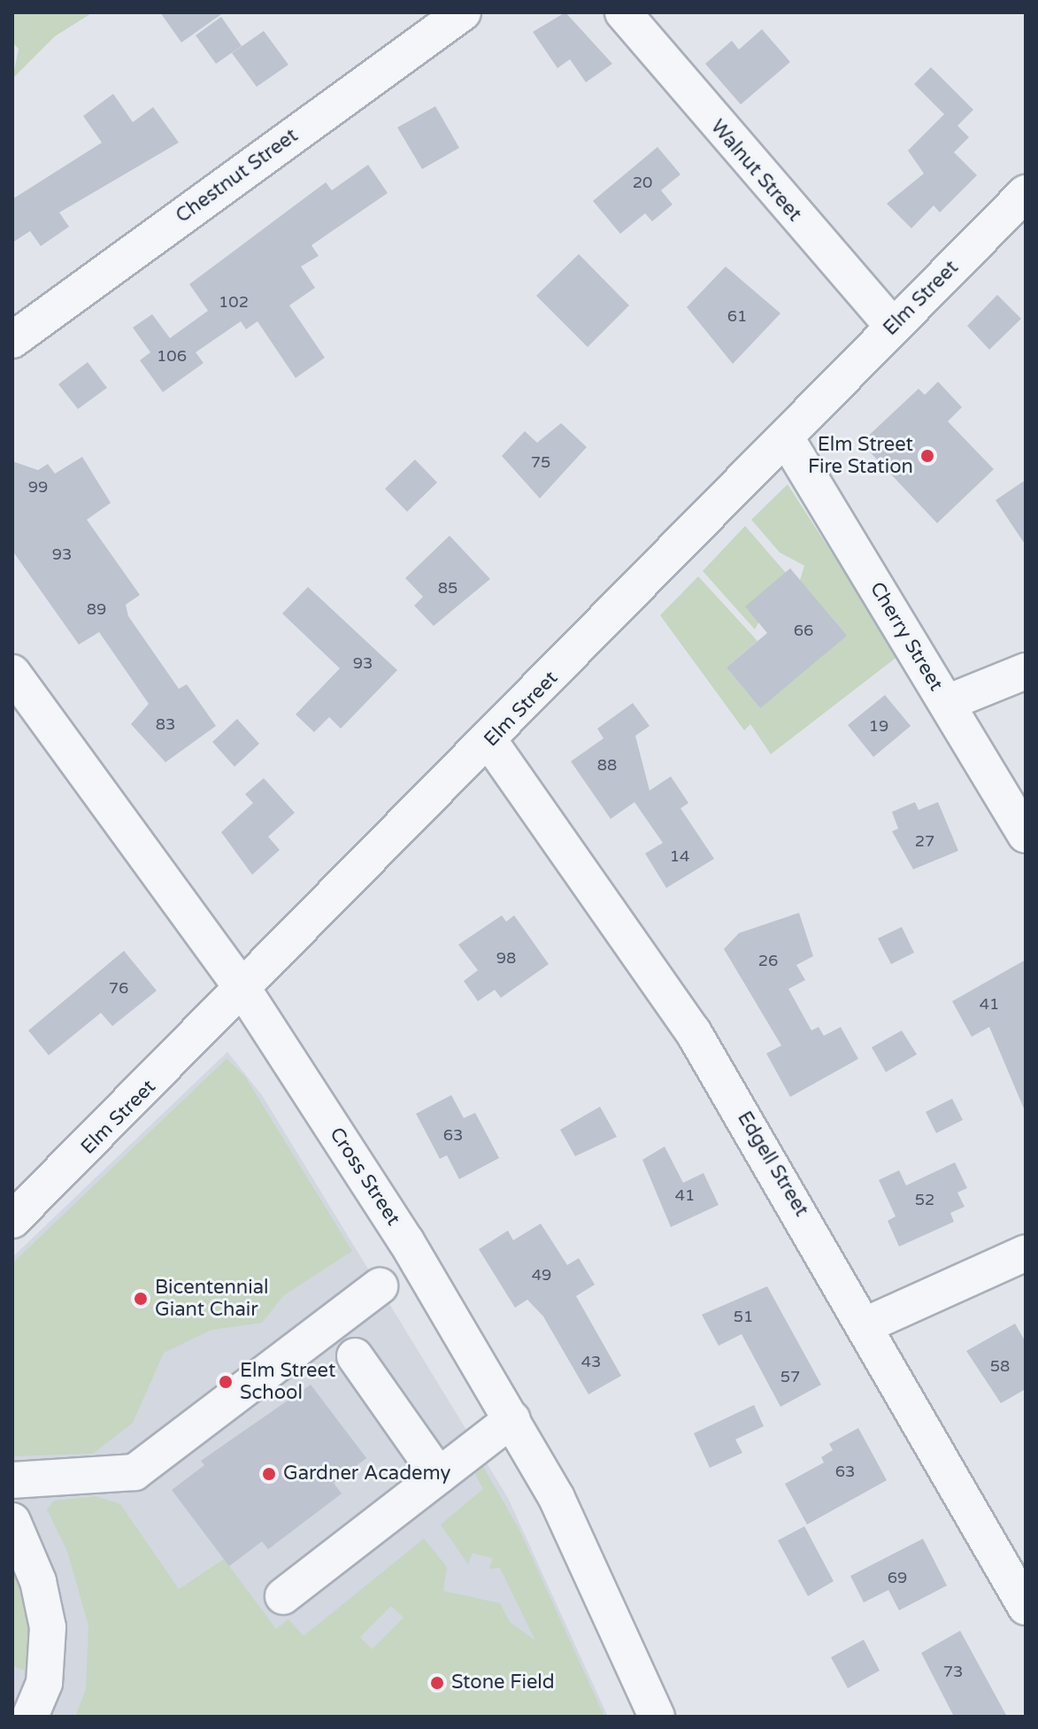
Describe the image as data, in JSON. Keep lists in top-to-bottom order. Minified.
{"streets":{"street":["Walnut Street","Chestnut Street","Elm Street","Cherry Street","Edgell Street","Cross Street"]},"crossings":[["Walnut Street","Elm Street"],["Elm Street","Cherry Street"],["Elm Street","Edgell Street"],["Elm Street","Cross Street"]],"places":["Elm Street Fire Station","Bicentennial Giant Chair","Elm Street School","Gardner Academy","Stone Field"],"house_numbers":["20","102","61","106","75","99","93","85","89","66","93","83","19","88","27","14","98","26","76","41","63","41","52","49","51","43","58","57","63","69","73"]}
